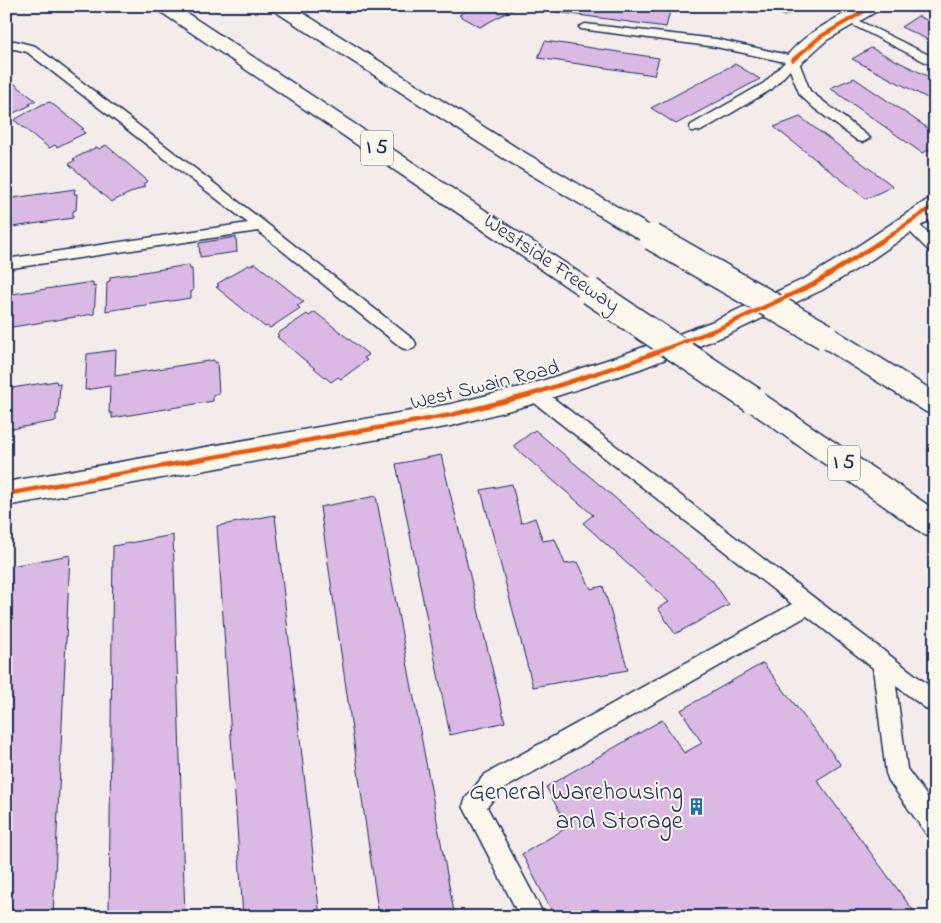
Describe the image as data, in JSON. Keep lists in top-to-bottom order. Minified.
{"streets":{"main road":["I 5","Westside Freeway","West Swain Road"]},"places":{"building":["General Warehousing and Storage"]}}
